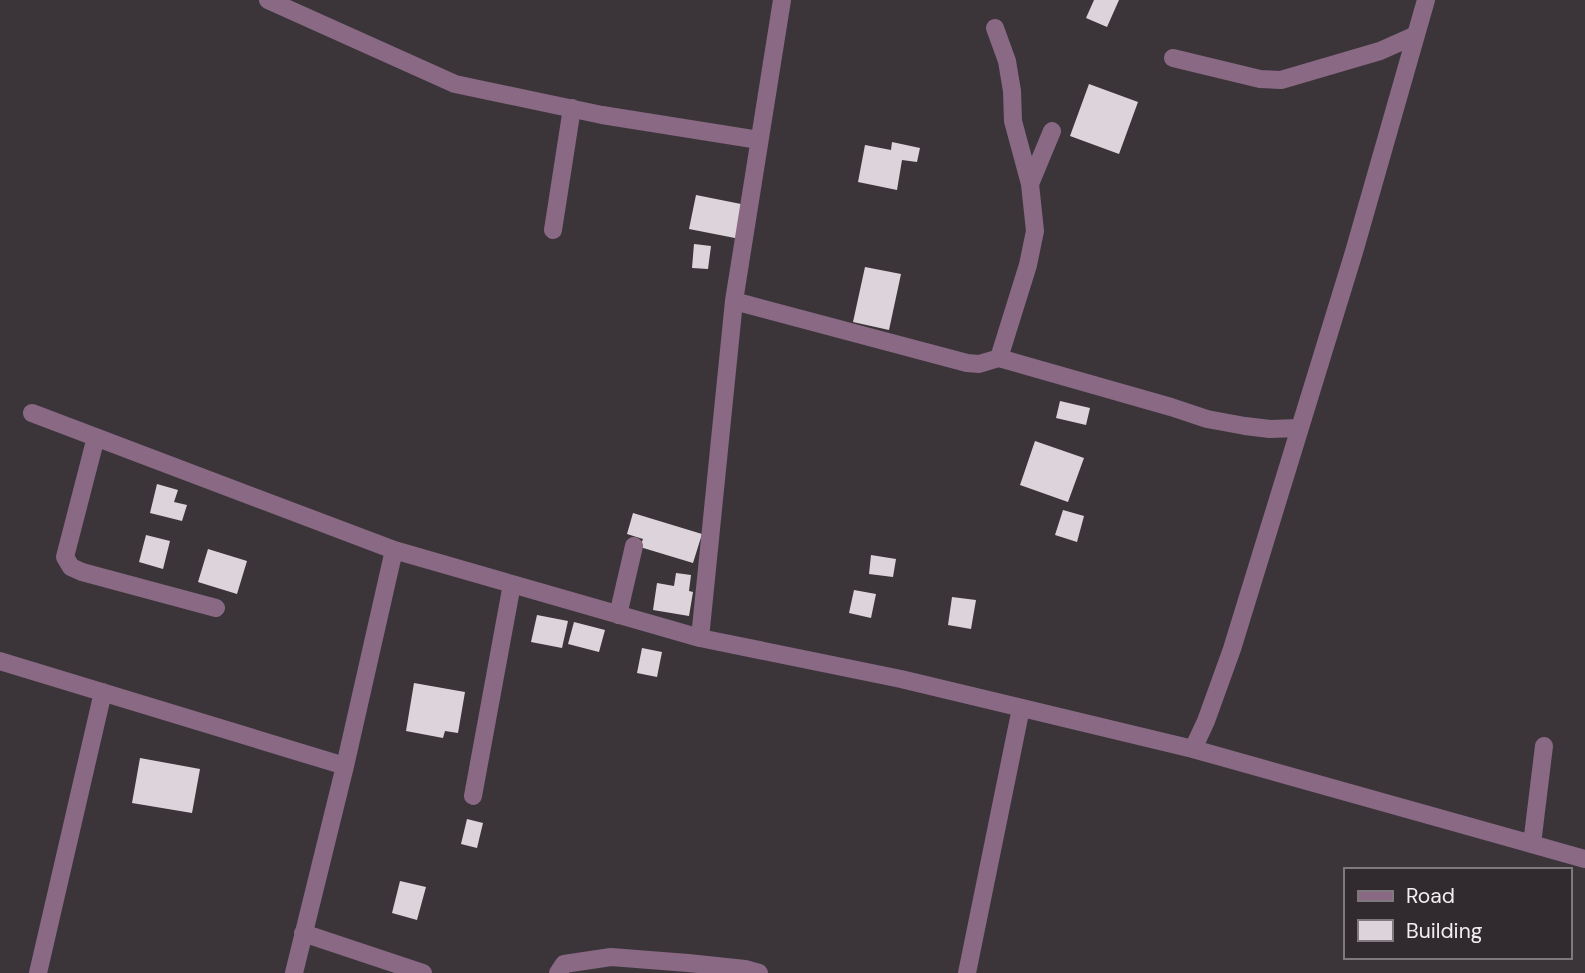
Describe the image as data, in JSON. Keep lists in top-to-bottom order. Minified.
{"legend":["Road","Building"]}
